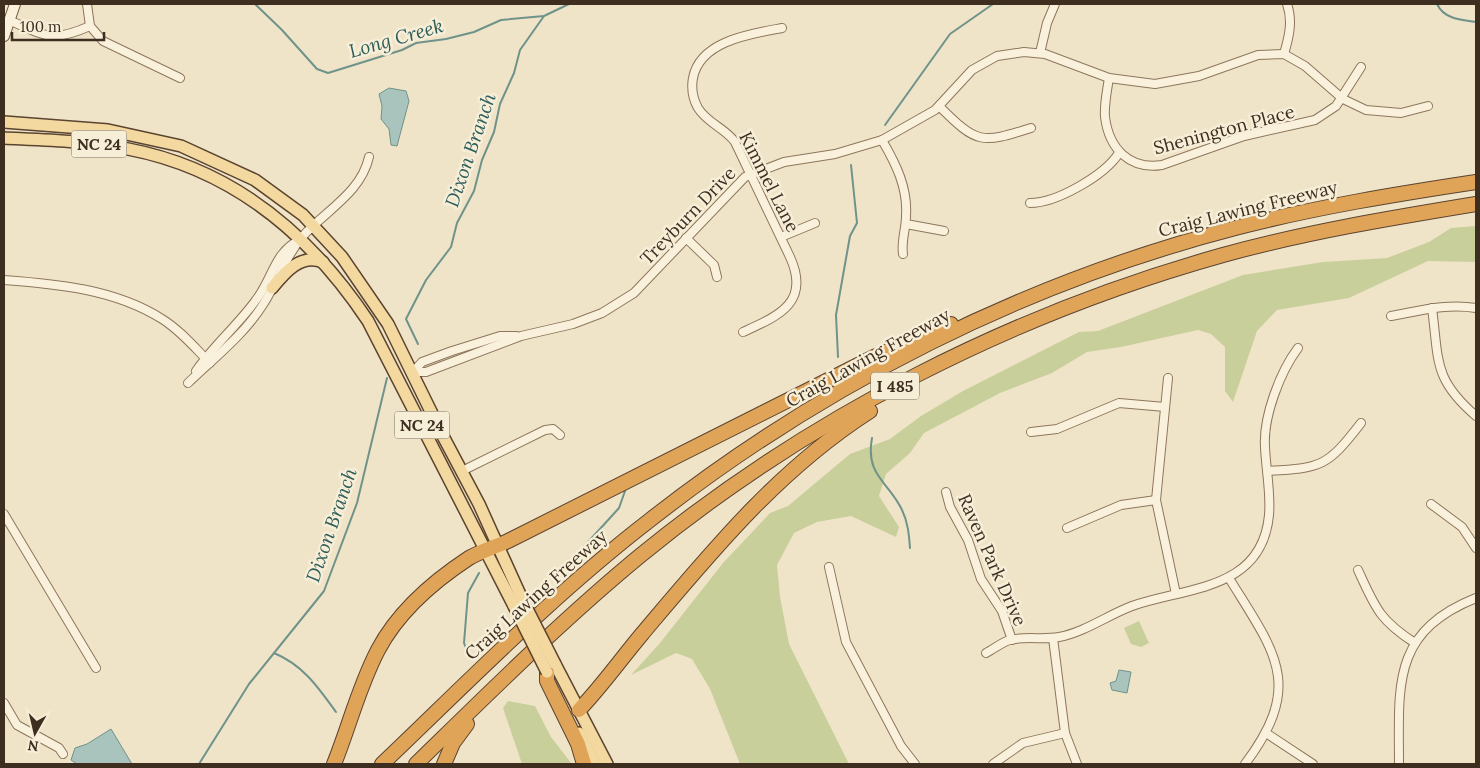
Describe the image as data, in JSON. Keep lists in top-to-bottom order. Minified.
{"streets":{"highway":["Craig Lawing Freeway","I 485"],"main road":["NC 24"],"street":["Shenington Place","Kimmel Lane","Treyburn Drive","Raven Park Drive"]},"crossings":[["NC 24","Treyburn Drive"],["Kimmel Lane","Treyburn Drive"]],"water":["Long Creek","Dixon Branch"],"scale_bar":"100 m","north":"bottom"}
